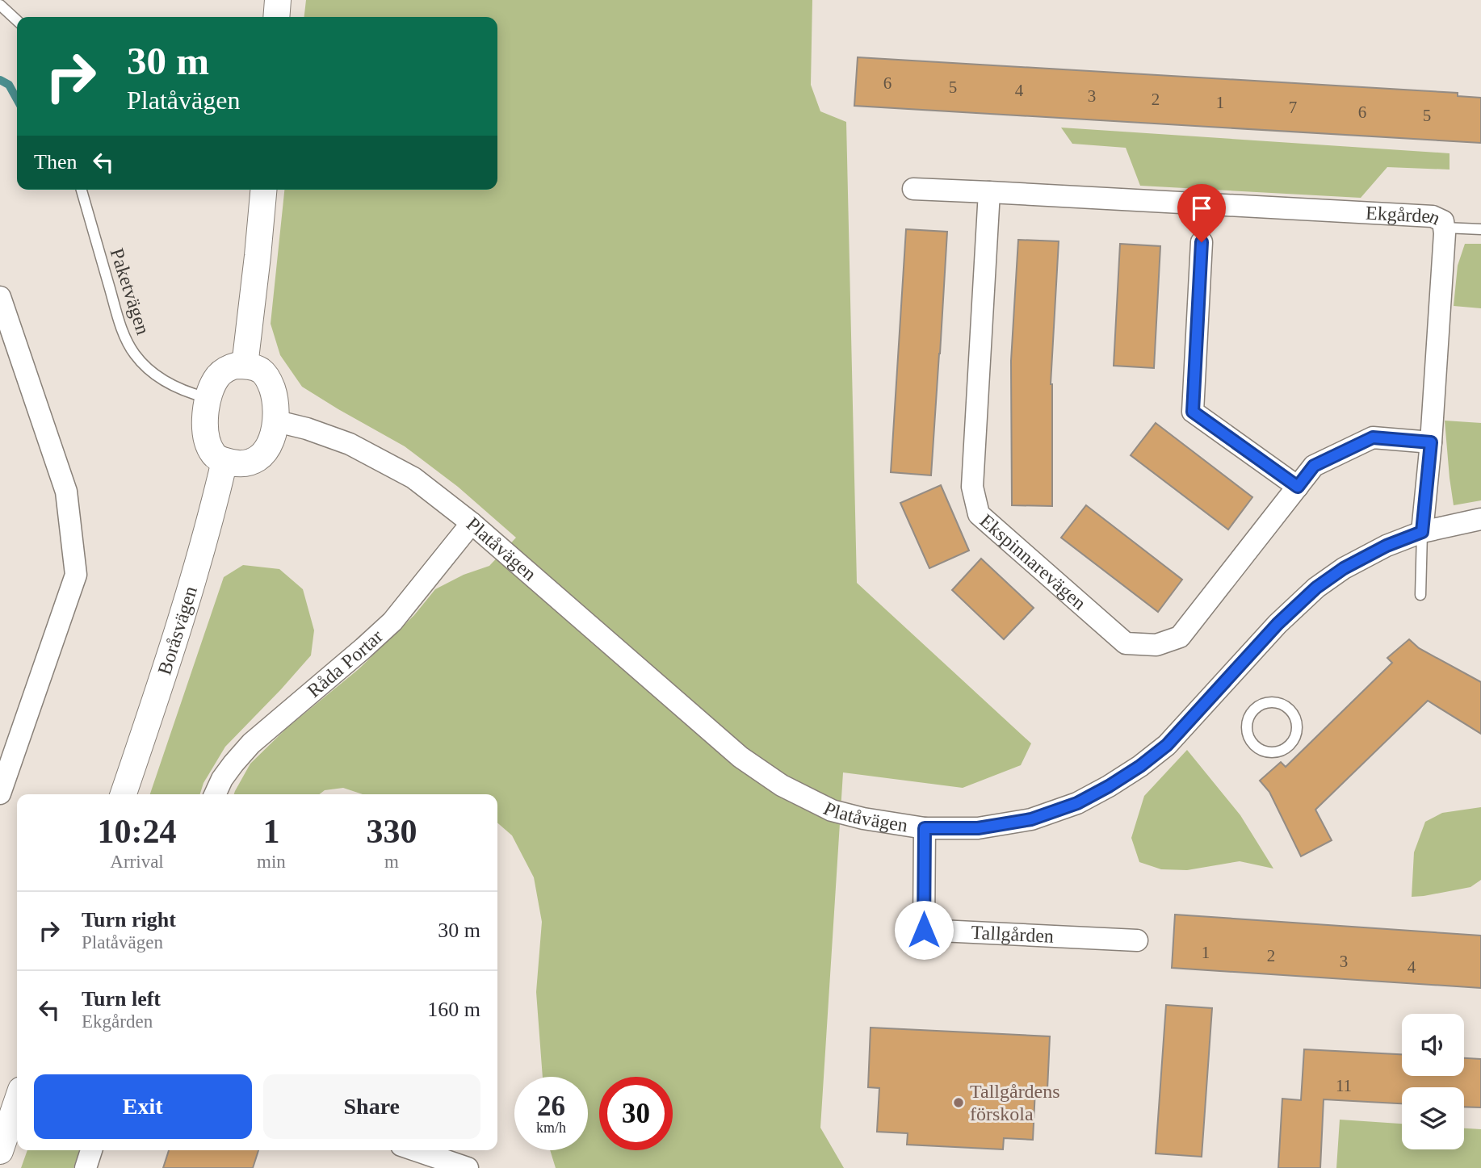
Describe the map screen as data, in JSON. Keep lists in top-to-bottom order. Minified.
{"streets":{"street":["Ekgården","Platåvägen","Ekspinnarevägen","Boråsvägen","Råda Portar","Tallgården"],"lane":["Paketvägen"]},"crossings":[["Ekgården","Platåvägen"],["Ekgården","Ekspinnarevägen"],["Paketvägen","Platåvägen"],["Paketvägen","Boråsvägen"],["Platåvägen","Boråsvägen"],["Platåvägen","Råda Portar"],["Platåvägen","Tallgården"]],"places":["Tallgårdens förskola"],"house_numbers":["6","5","4","3","2","1","7","6","5","1","2","3","4","11"],"page":{"turn":["30 m","Platåvägen"],"then":"Then","eta":["10:24","Arrival","1","min","330","m"],"list":[{"name":"Turn right","note":"Platåvägen","value":"30 m"},{"name":"Turn left","note":"Ekgården","value":"160 m"}],"buttons":["Exit","Share"],"speed":"26 km/h","limit":"30"}}
